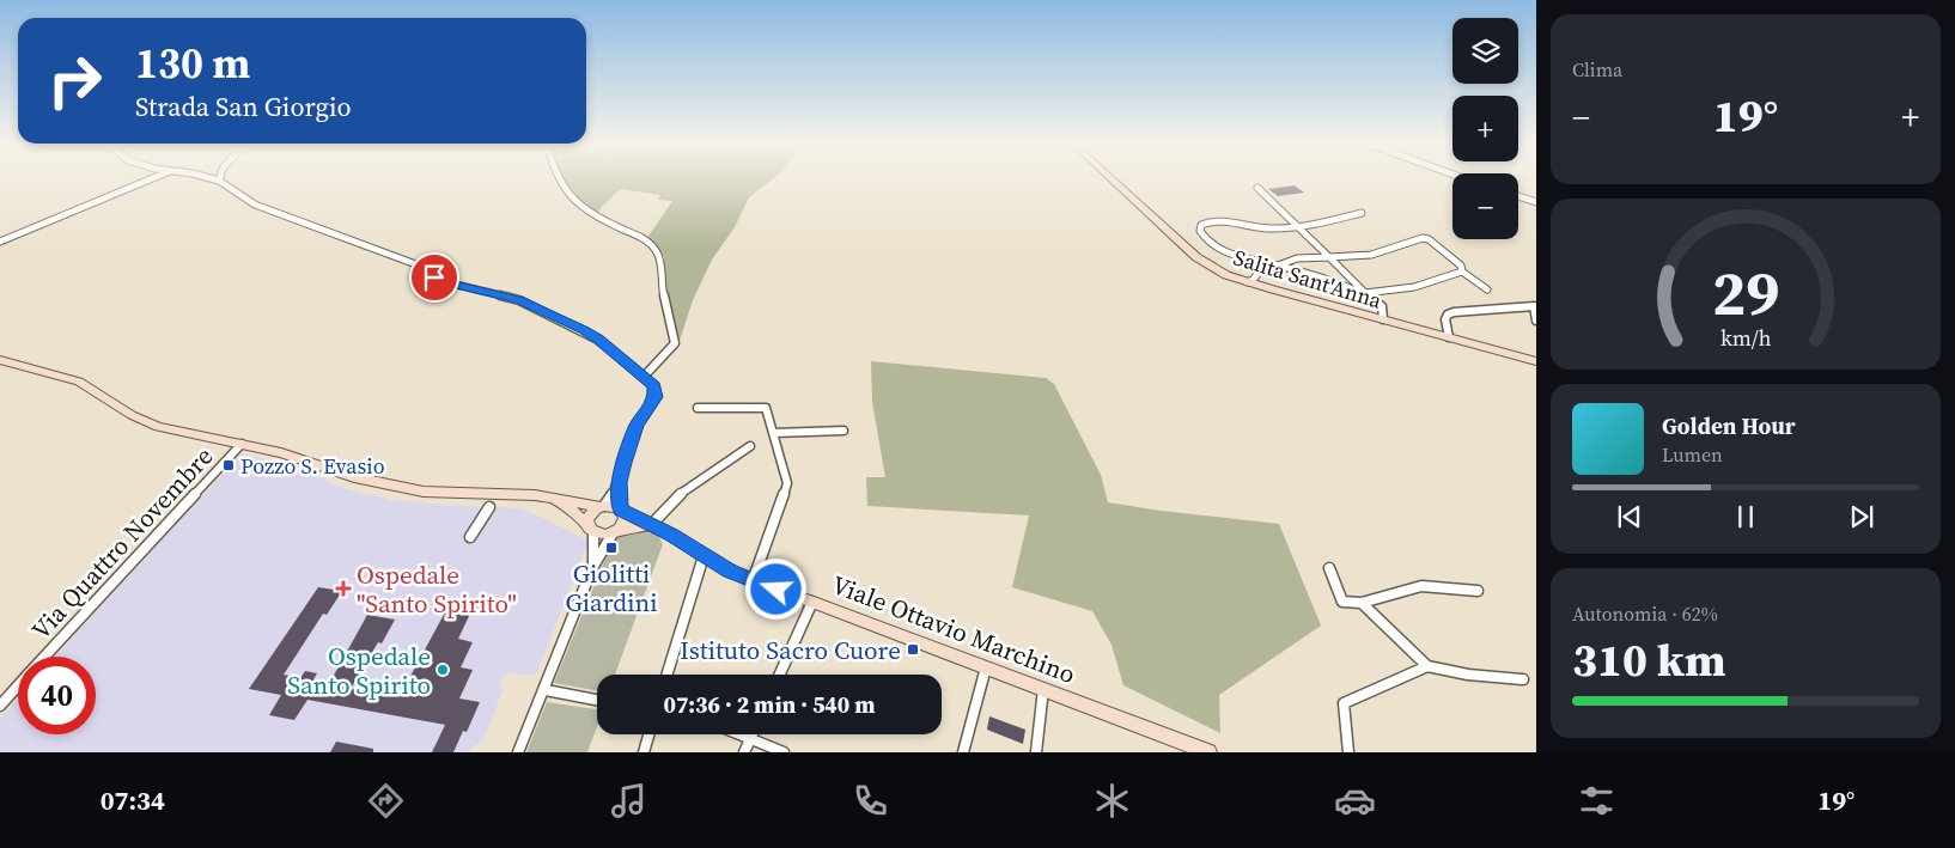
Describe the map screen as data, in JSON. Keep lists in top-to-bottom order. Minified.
{"streets":{"street":["Salita Sant'Anna","Via Quattro Novembre","Viale Ottavio Marchino"]},"places":{"transit":["Pozzo S. Evasio","Giolitti Giardini","Istituto Sacro Cuore"],"health":["Ospedale \"Santo Spirito\""],"other":["Ospedale Santo Spirito"]},"page":{"tile":["Clima",["Autonomia · 62%","310 km"]],"map_buttons":["+","−"],"turn":["130 m","Strada San Giorgio"],"heat":["−","19°","+"],"song":["Golden Hour","Lumen"],"limit":"40","trip":"07:36 · 2 min · 540 m","tabs":["07:34","19°"],"gauge":["29","km/h"]}}
